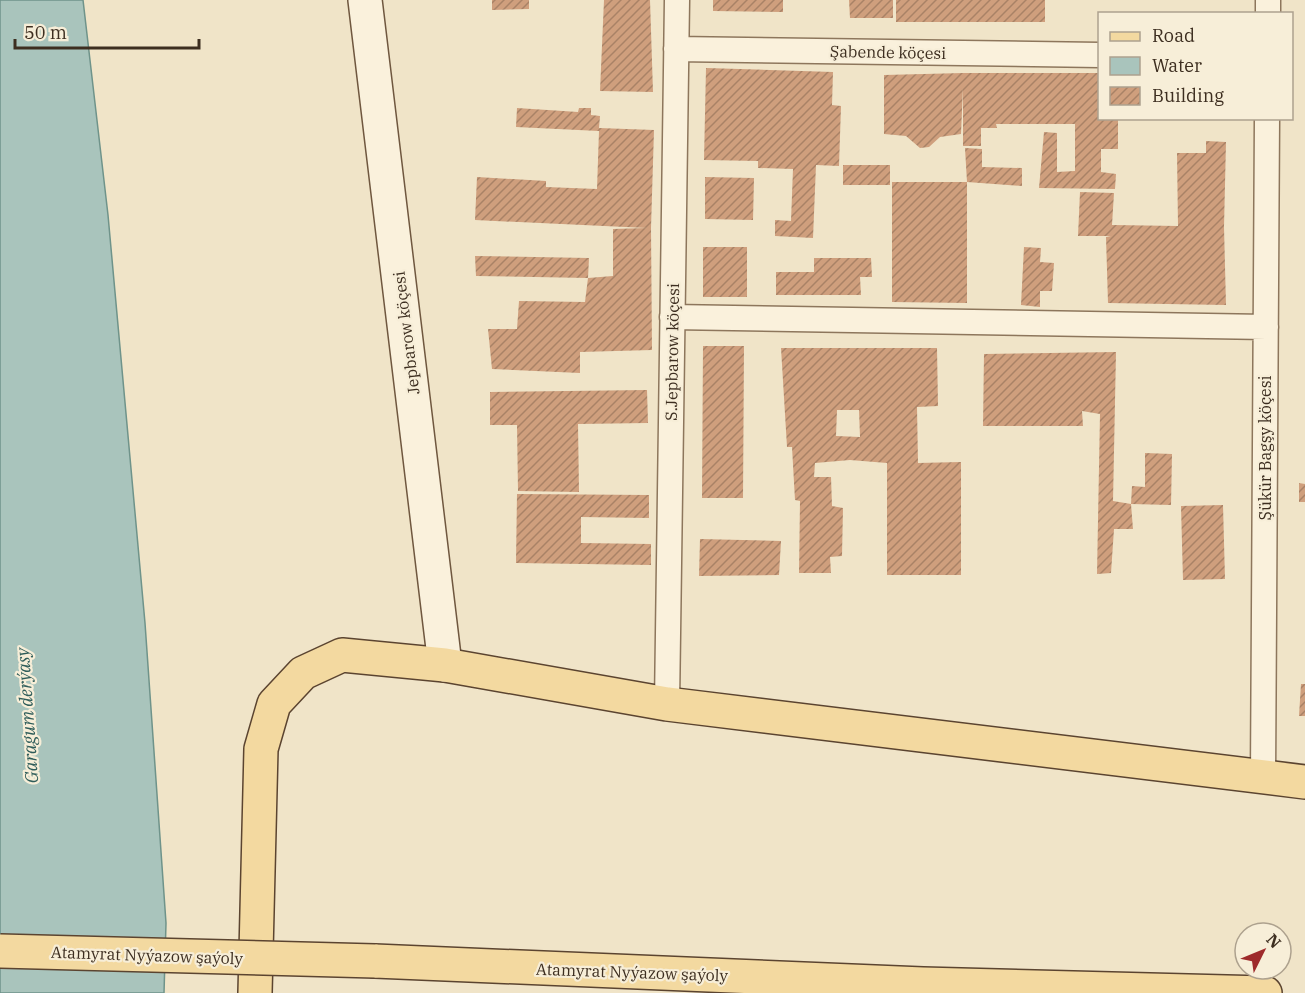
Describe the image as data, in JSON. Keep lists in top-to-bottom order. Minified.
{"streets":{"main road":["Atamyrat Nyýazow şaýoly"],"street":["Şabende köçesi","Jepbarow köçesi","S.Jepbarow köçesi","Şükür Bagşy köçesi"]},"crossings":[["Şabende köçesi","S.Jepbarow köçesi"]],"water":["Garagum derýasy"],"legend":["Road","Water","Building"],"scale_bar":"50 m","north":"top right"}
